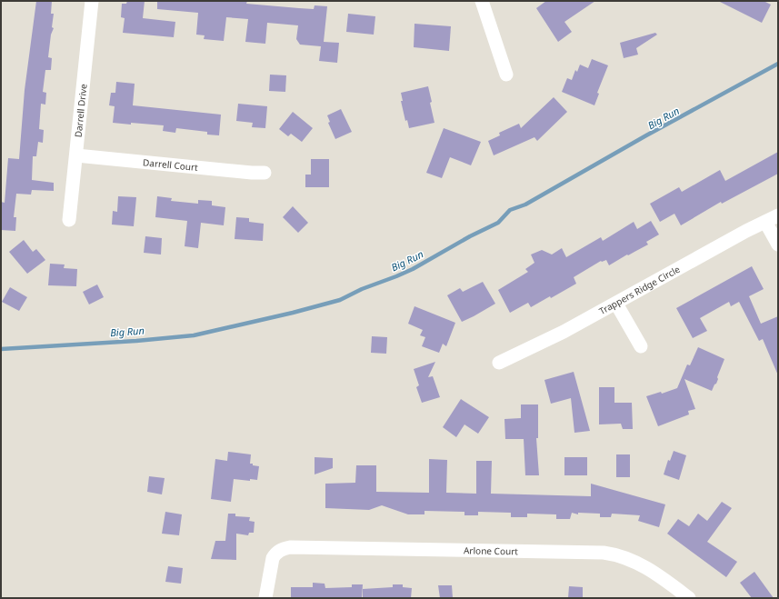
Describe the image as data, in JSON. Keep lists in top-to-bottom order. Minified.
{"streets":{"street":["Darrell Drive","Darrell Court","Trappers Ridge Circle","Arlone Court"]},"crossings":[["Darrell Drive","Darrell Court"]],"water":["Big Run"]}
